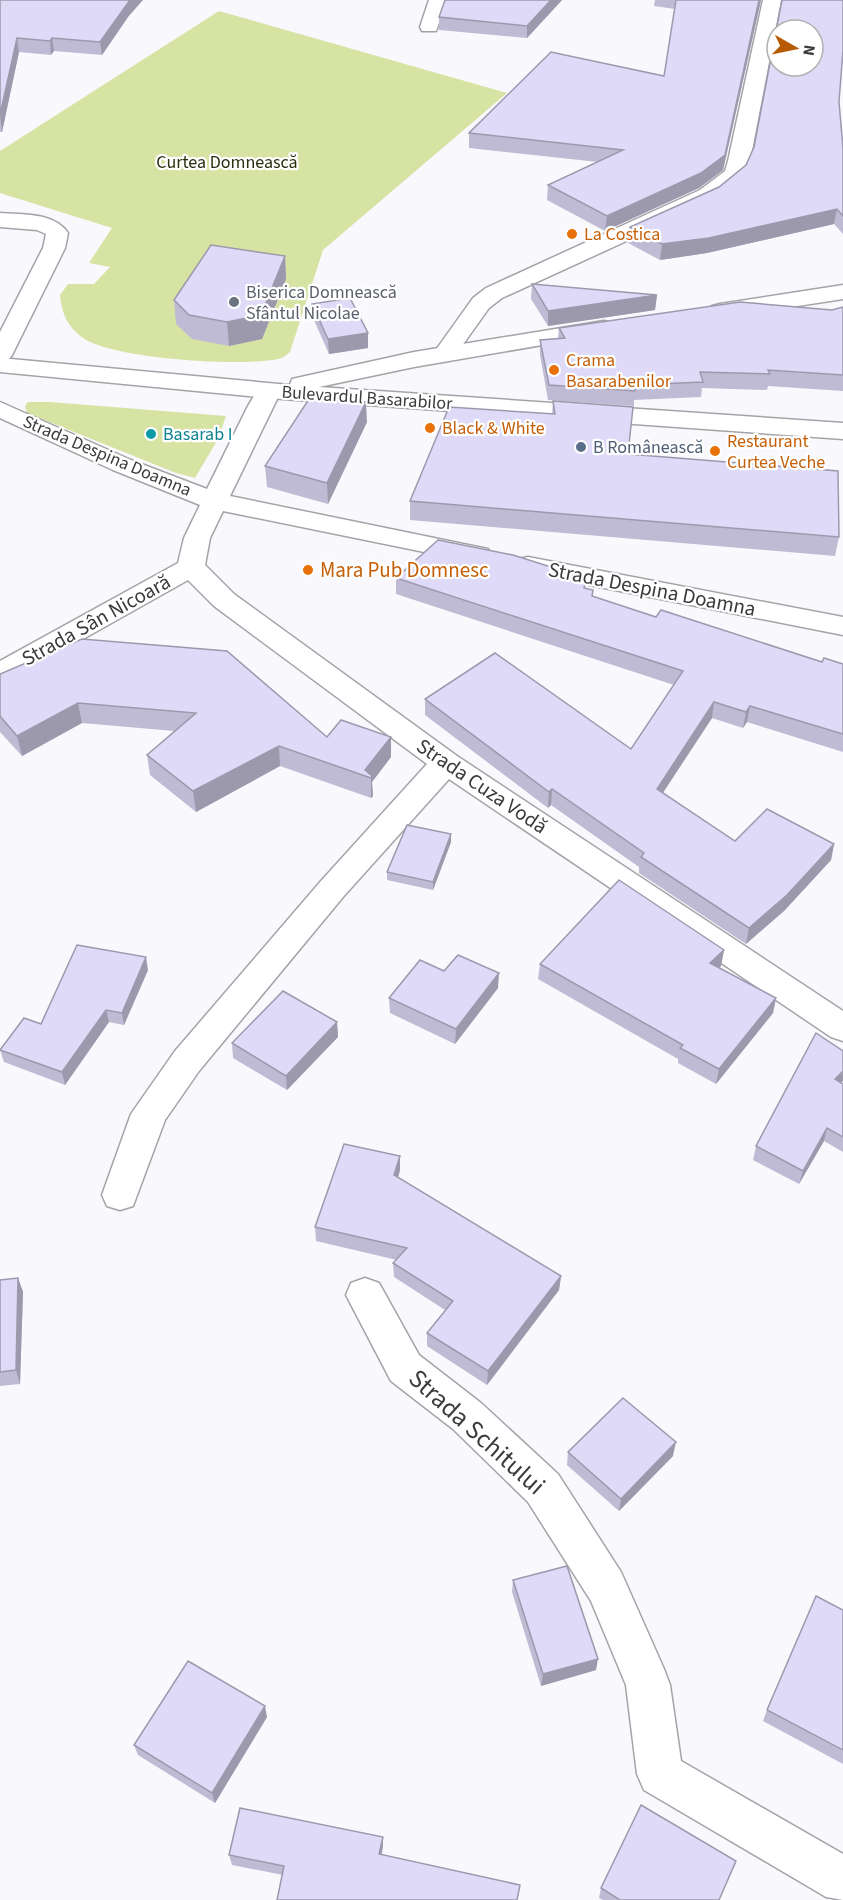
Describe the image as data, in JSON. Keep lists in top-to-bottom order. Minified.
{"streets":{"street":["Bulevardul Basarabilor","Strada Despina Doamna","Strada Sân Nicoară","Strada Cuza Vodă","Strada Schitului"]},"crossings":[["Bulevardul Basarabilor","Strada Despina Doamna"],["Strada Sân Nicoară","Strada Cuza Vodă"]],"parks":["Curtea Domnească"],"places":["La Costica","Biserica Domnească Sfântul Nicolae","Crama Basarabenilor","Black & White","Basarab I","B Românească","Restaurant Curtea Veche","Mara Pub Domnesc"],"north":"right"}
